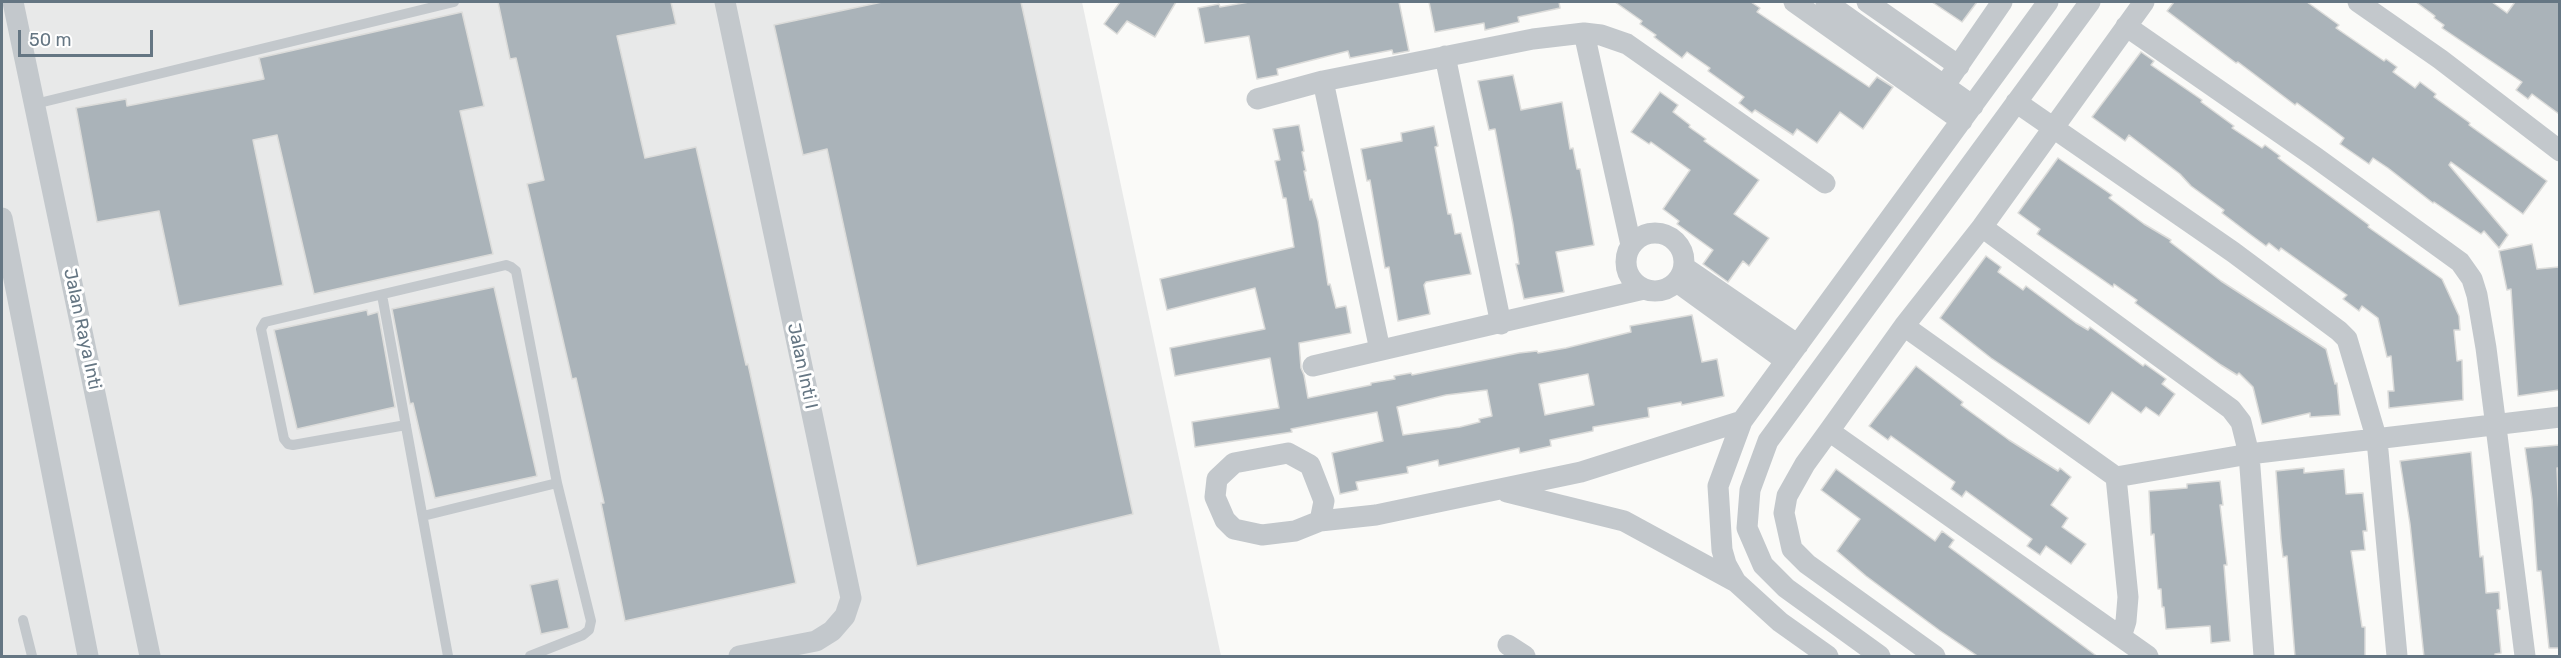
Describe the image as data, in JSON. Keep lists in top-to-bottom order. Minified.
{"streets":{"street":["Jalan Raya Inti","Jalan Inti I"]},"scale_bar":"50 m"}
